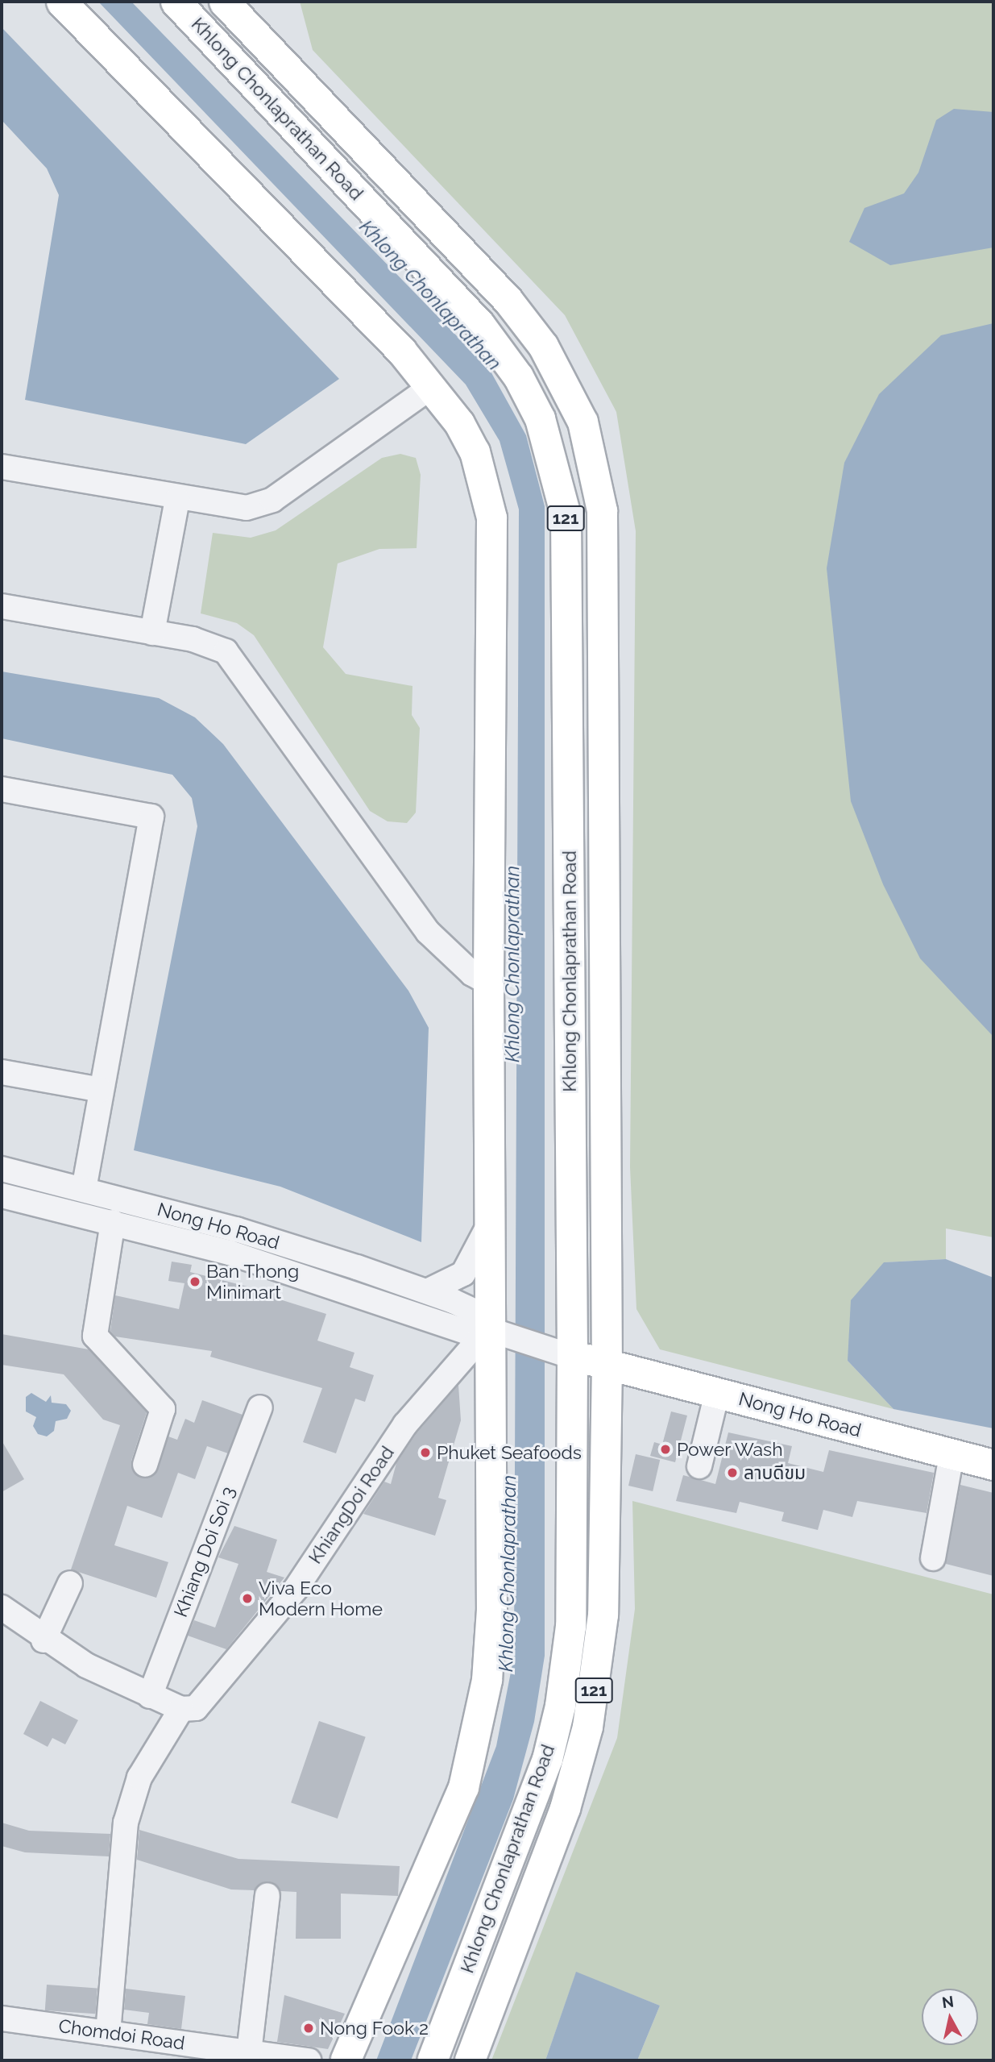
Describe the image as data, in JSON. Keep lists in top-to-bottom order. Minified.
{"streets":{"main road":["Khlong Chonlaprathan Road","121","Nong Ho Road"],"street":["KhiangDoi Road","Khiang Doi Soi 3","Chomdoi Road"]},"crossings":[["Khlong Chonlaprathan Road","Nong Ho Road"],["Nong Ho Road","KhiangDoi Road"]],"water":["Khlong Chonlaprathan"],"places":["Ban Thong Minimart","Power Wash","Phuket Seafoods","ลาบดีขม","Viva Eco Modern Home","Nong Fook 2"],"north":"top"}
